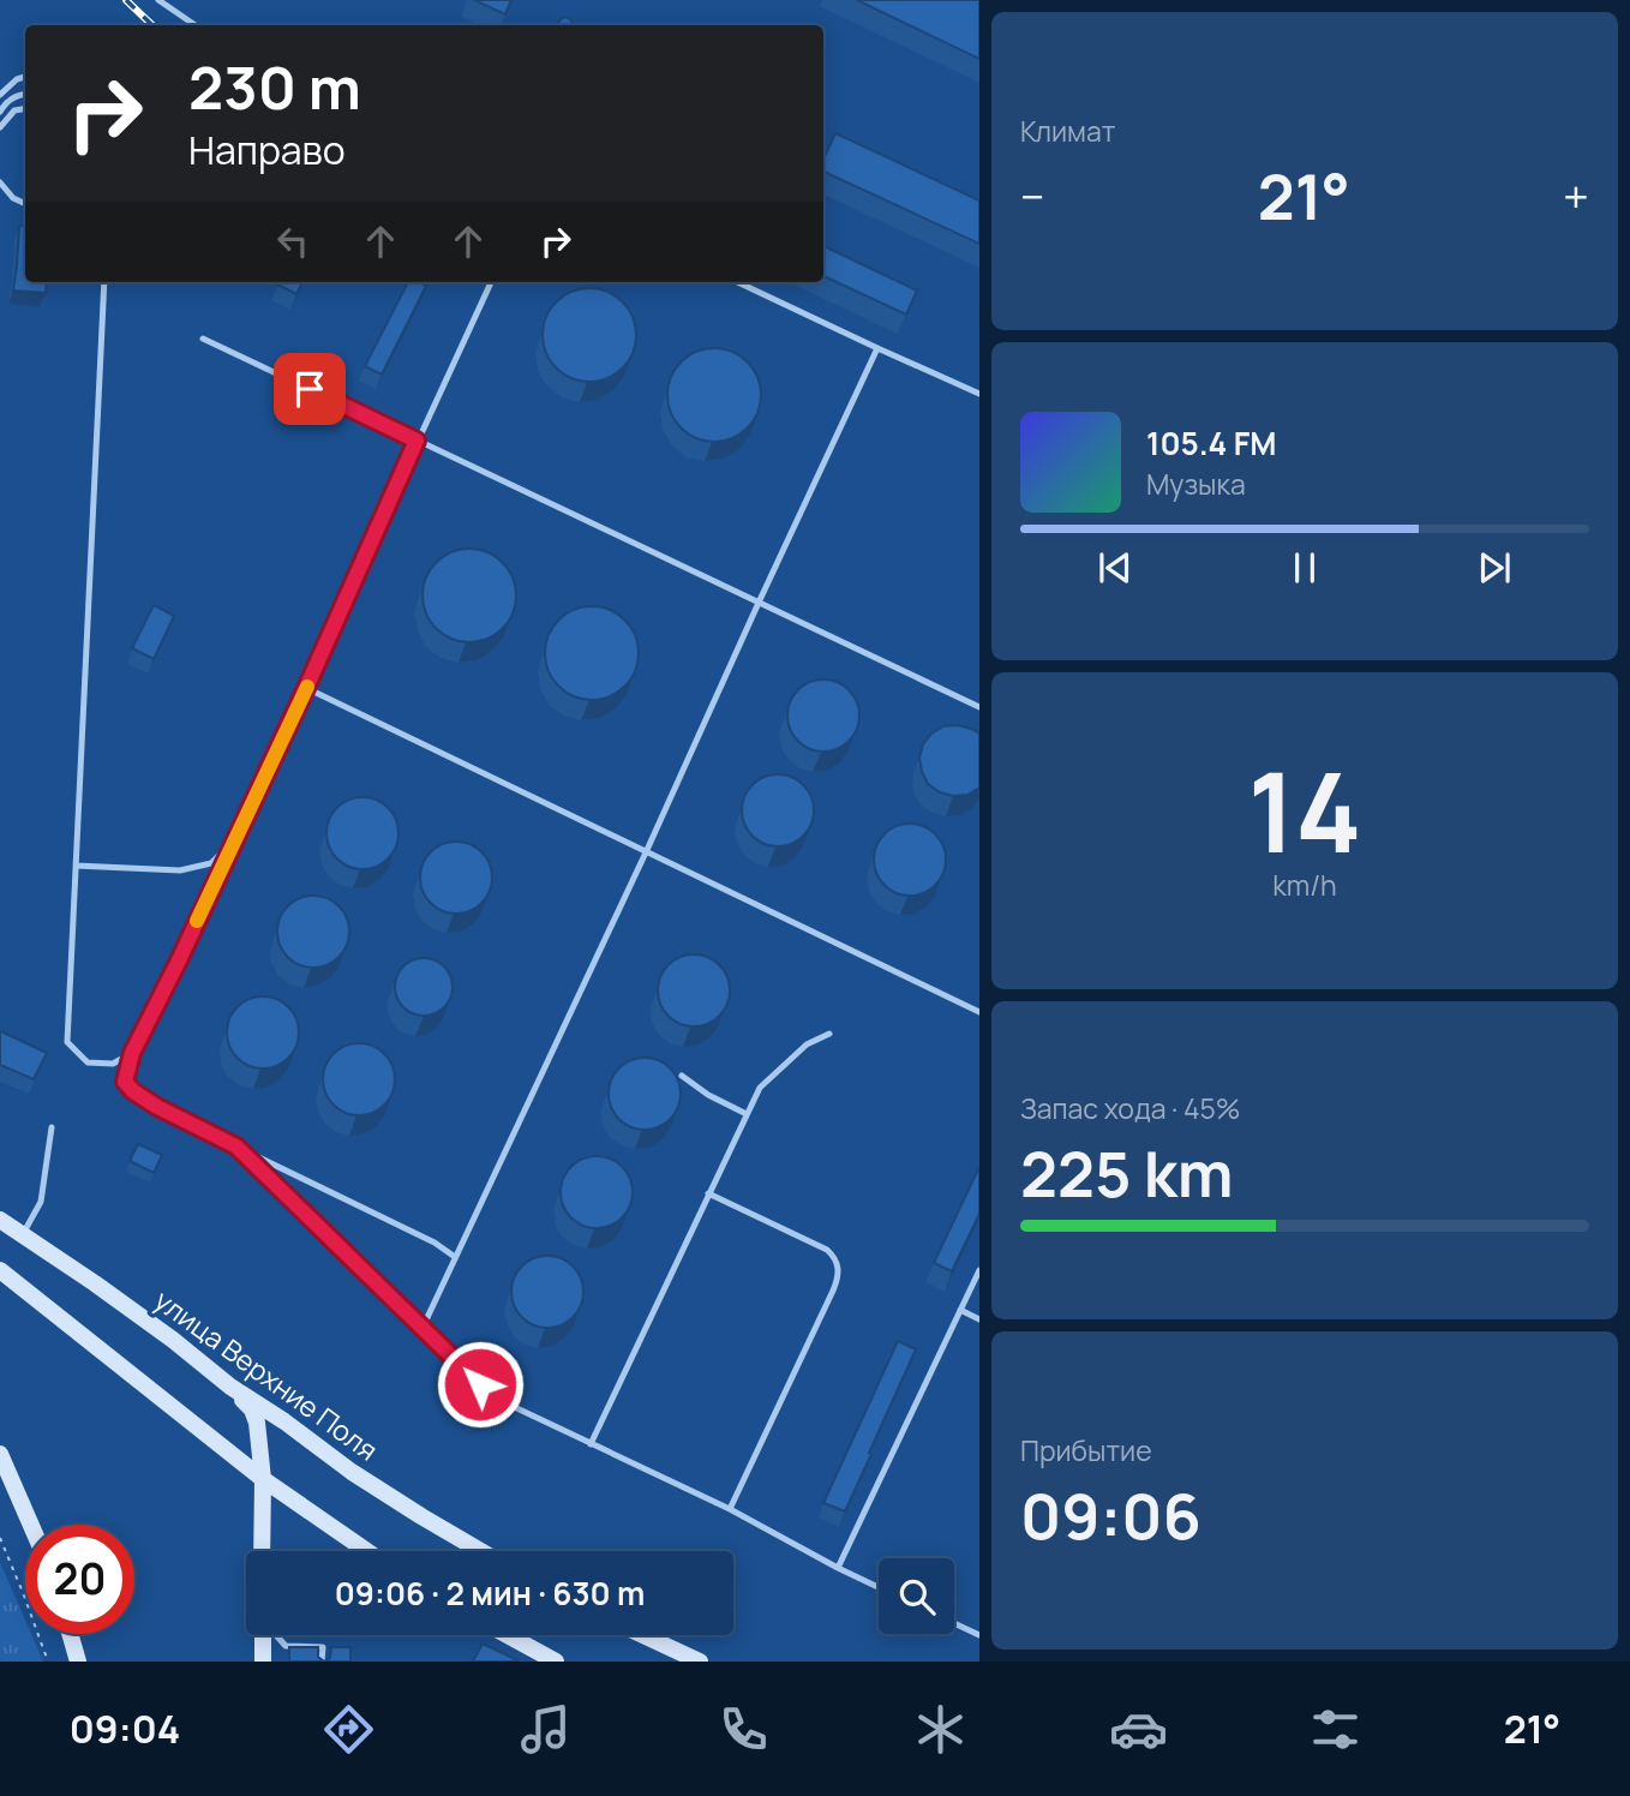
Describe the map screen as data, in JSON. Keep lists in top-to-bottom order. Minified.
{"streets":{"main road":["улица Верхние Поля"]},"page":{"tile":["Климат",["14","km/h"],["Запас хода · 45%","225 km"],["Прибытие","09:06"]],"turn":["230 m","Направо"],"heat":["−","21°","+"],"song":["105.4 FM","Музыка"],"limit":"20","trip":"09:06 · 2 мин · 630 m","tabs":["09:04","21°"]}}
